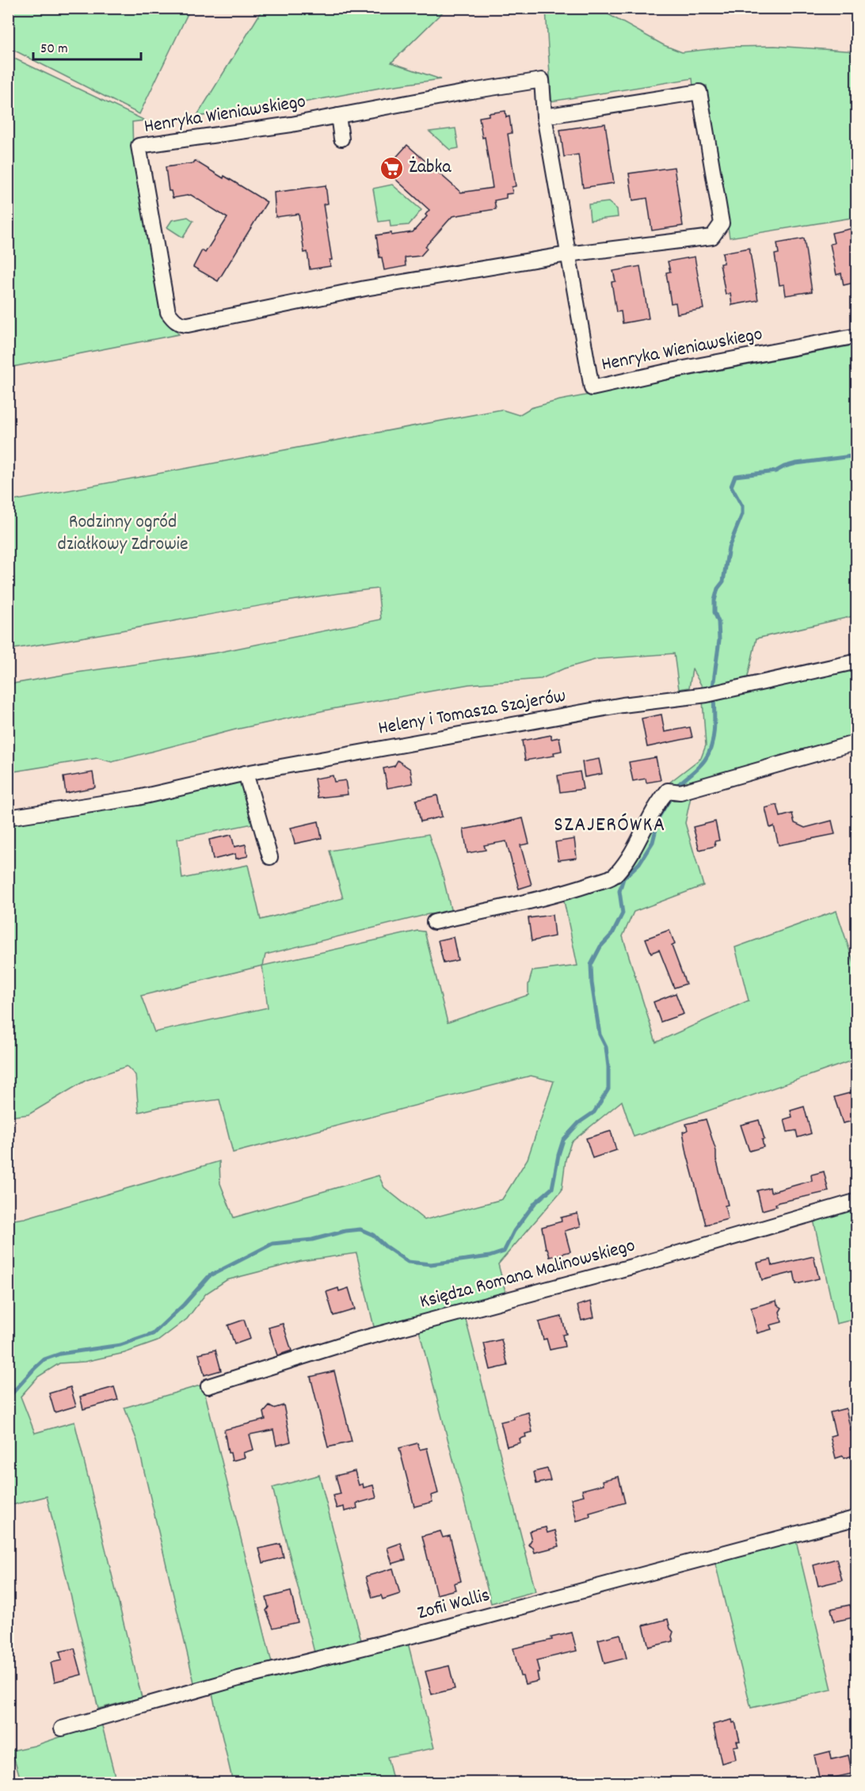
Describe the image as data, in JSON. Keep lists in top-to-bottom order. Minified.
{"streets":{"street":["Henryka Wieniawskiego","Heleny i Tomasza Szajerów","Księdza Romana Malinowskiego","Zofii Wallis"]},"districts":["SZAJERÓWKA"],"parks":["Rodzinny ogród działkowy Zdrowie"],"places":{"supermarket":["Żabka"]},"scale_bar":"50 m"}
